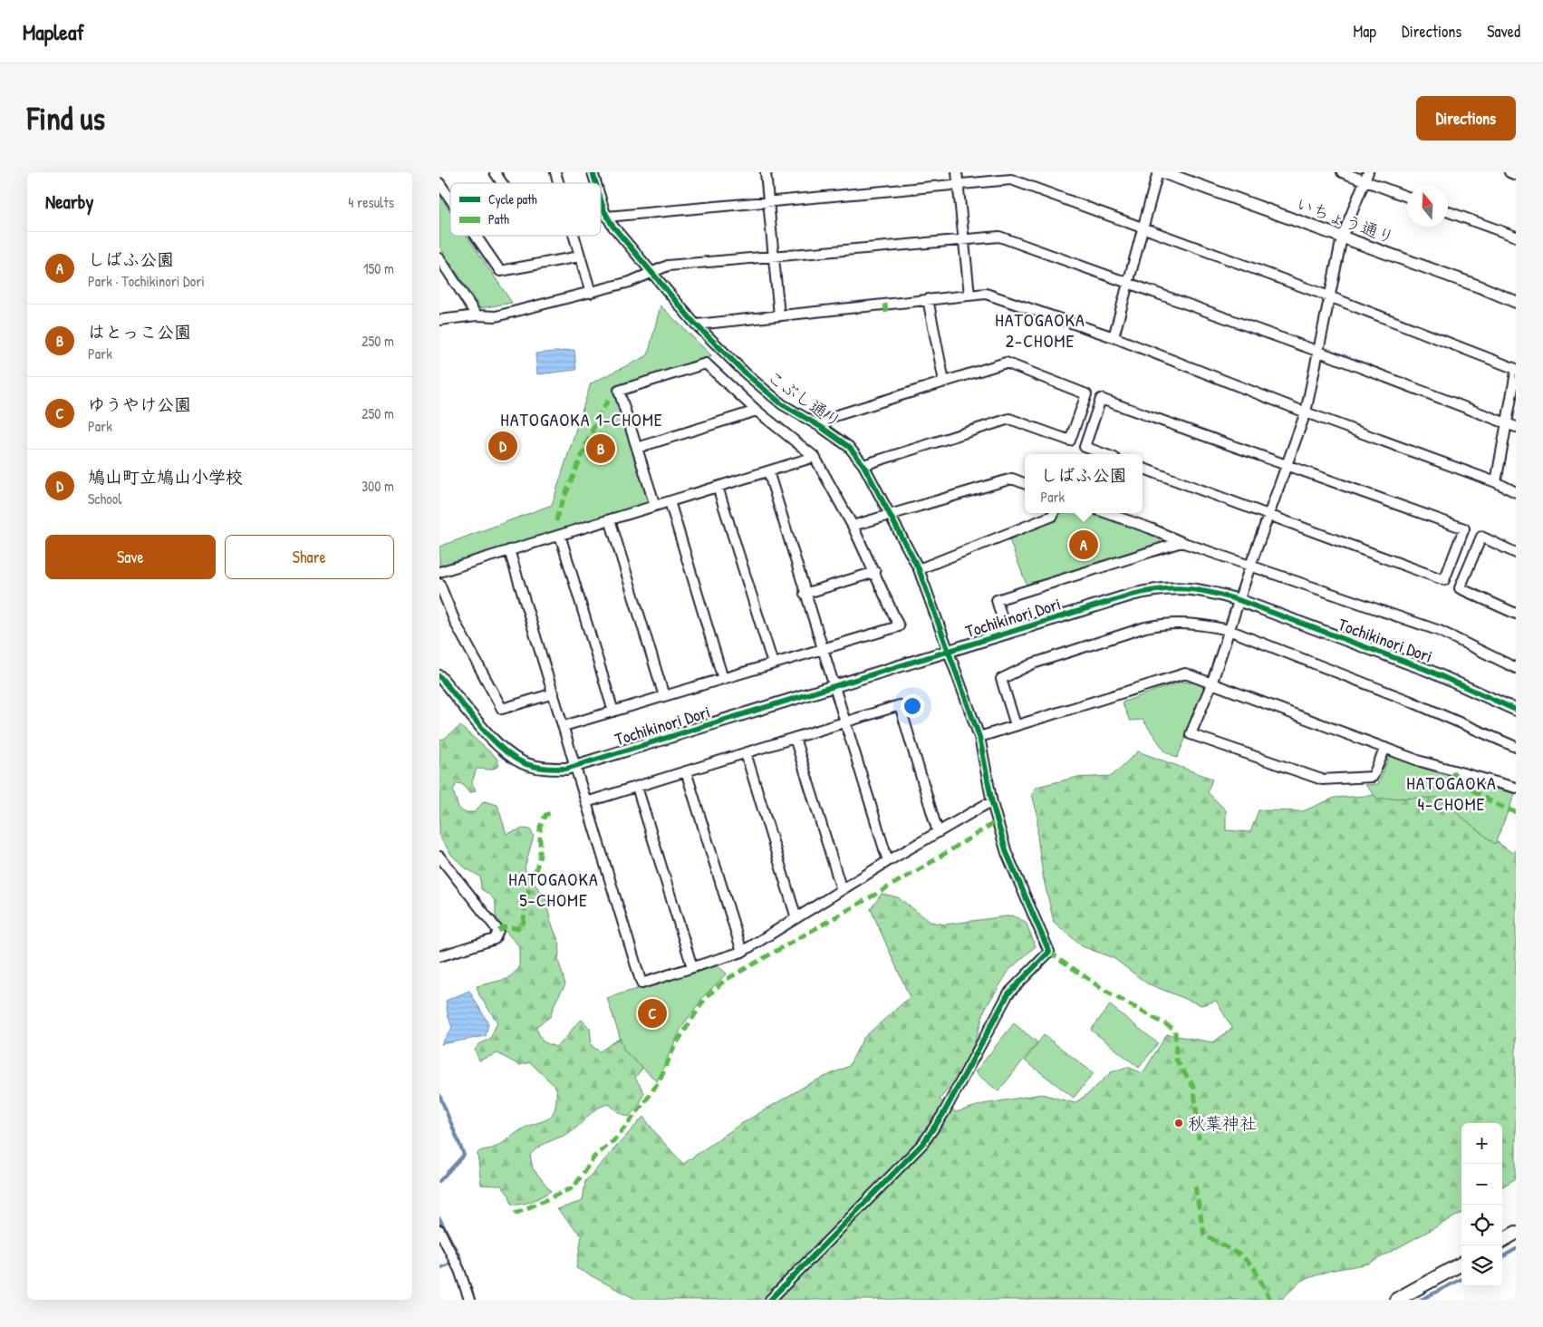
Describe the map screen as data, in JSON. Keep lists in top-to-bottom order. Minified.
{"streets":{"street":["いちょう通り","こぶし通り","Tochikinori Dori"]},"crossings":[["こぶし通り","Tochikinori Dori"]],"districts":["HATOGAOKA 2-CHOME","HATOGAOKA 1-CHOME","HATOGAOKA 4-CHOME","HATOGAOKA 5-CHOME"],"places":["秋葉神社"],"legend":["Cycle path","Path"],"north":"top","page":{"header":"Mapleaf","nav":["Map","Directions","Saved"],"buttons":["Directions",["Save","Share"]],"title":"Find us","heading":["Nearby","4 results"],"list":[{"mark":"A","name":"しばふ公園","note":"Park · Tochikinori Dori","value":"150 m"},{"mark":"B","name":"はとっこ公園","note":"Park","value":"250 m"},{"mark":"C","name":"ゆうやけ公園","note":"Park","value":"250 m"},{"mark":"D","name":"鳩山町立鳩山小学校","note":"School","value":"300 m"}],"pins":["D","B","A","C"],"popup":["しばふ公園","Park"],"map_buttons":["+","−"]}}
